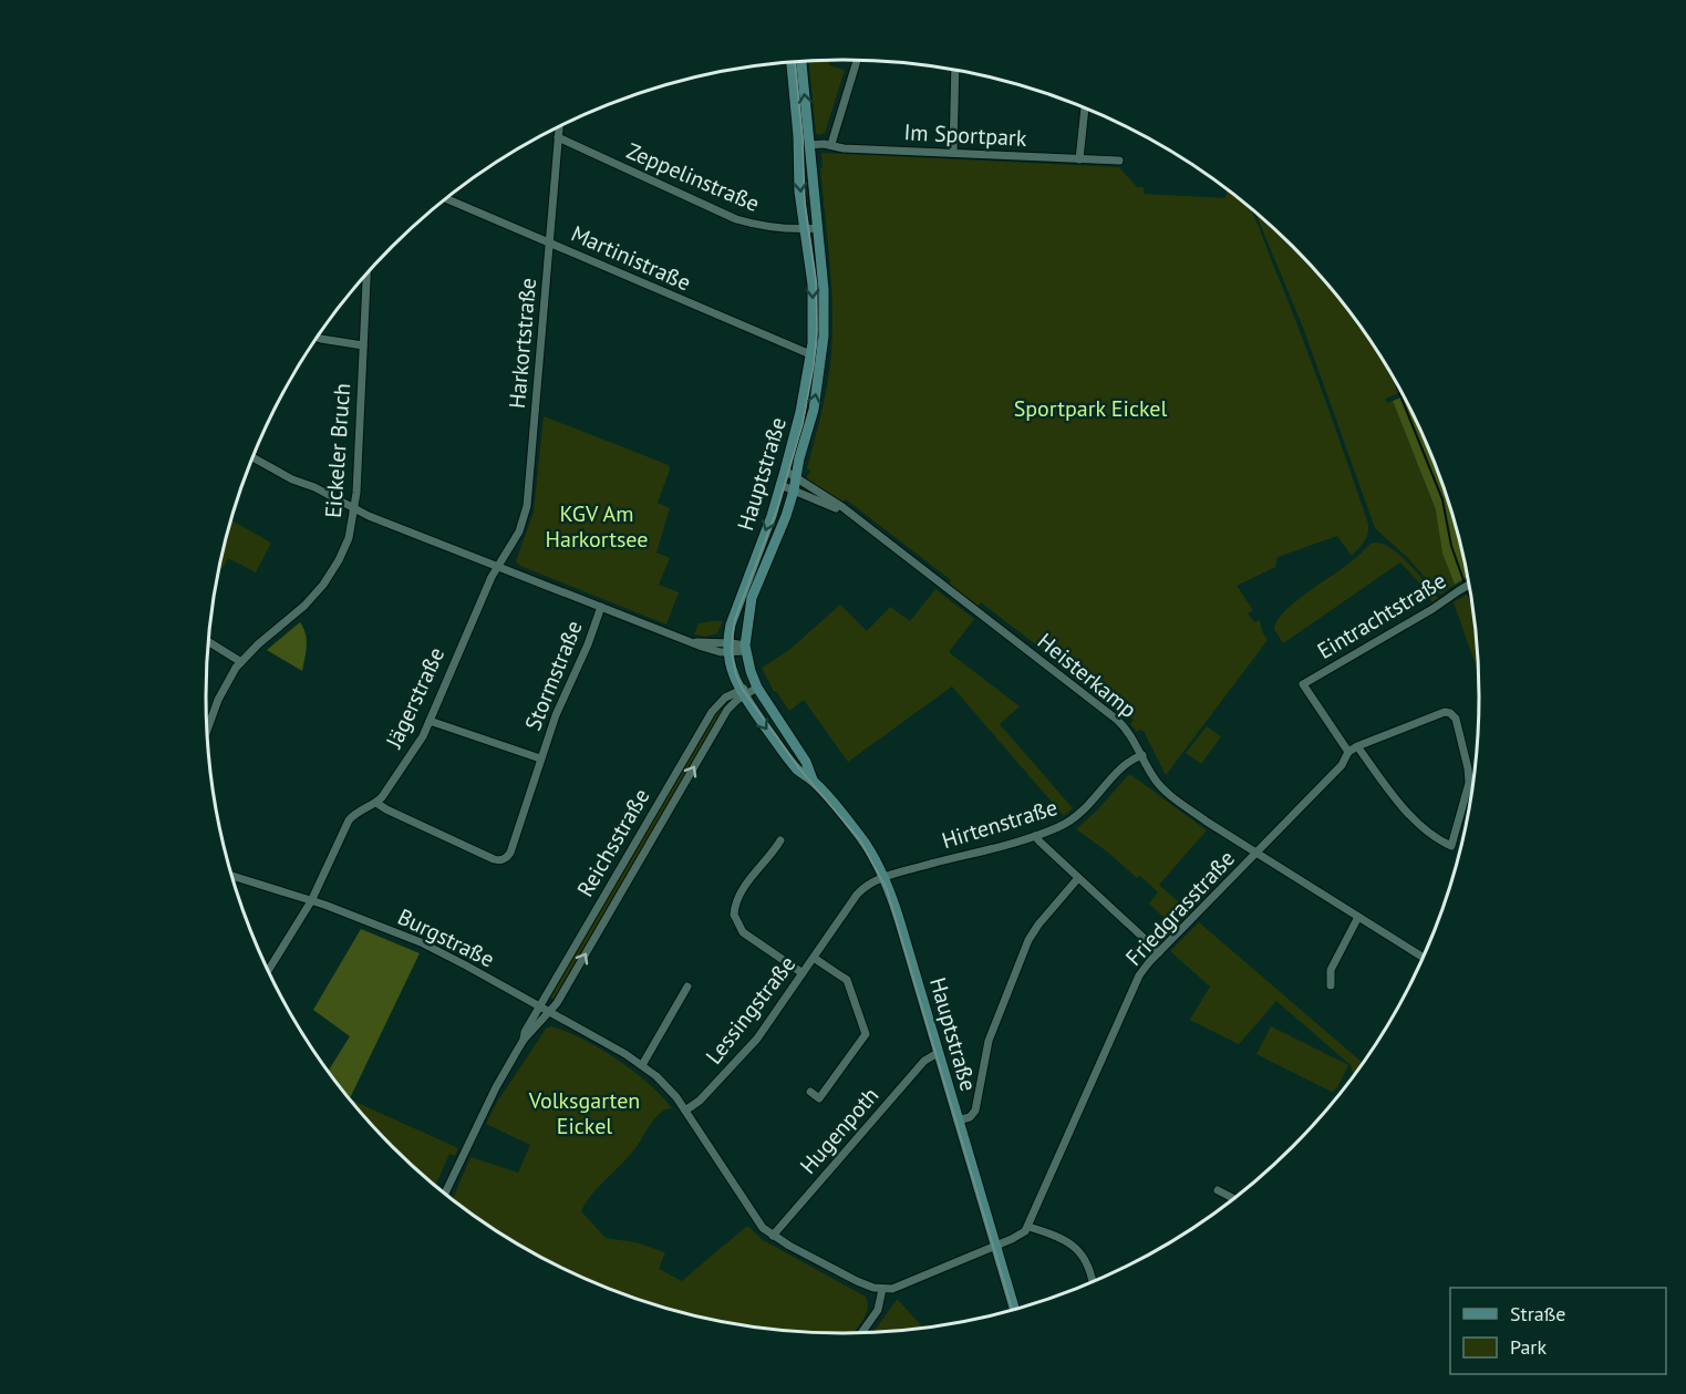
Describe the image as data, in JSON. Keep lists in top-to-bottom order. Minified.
{"streets":{"street":["Im Sportpark","Zeppelinstraße","Martinistraße","Harkortstraße","Eickeler Bruch","Hauptstraße","Eintrachtstraße","Stormstraße","Heisterkamp","Jägerstraße","Hirtenstraße","Reichsstraße","Friedgrasstraße","Burgstraße","Lessingstraße","Hugenpoth"]},"crossings":[["Im Sportpark","Hauptstraße"],["Zeppelinstraße","Harkortstraße"],["Zeppelinstraße","Hauptstraße"],["Martinistraße","Harkortstraße"],["Martinistraße","Hauptstraße"],["Harkortstraße","Jägerstraße"],["Hauptstraße","Heisterkamp"],["Hauptstraße","Hirtenstraße"],["Hauptstraße","Reichsstraße"],["Hauptstraße","Lessingstraße"],["Hauptstraße","Hugenpoth"],["Eintrachtstraße","Friedgrasstraße"],["Stormstraße","Jägerstraße"],["Heisterkamp","Hirtenstraße"],["Heisterkamp","Friedgrasstraße"],["Jägerstraße","Burgstraße"],["Hirtenstraße","Lessingstraße"],["Reichsstraße","Burgstraße"],["Burgstraße","Lessingstraße"],["Burgstraße","Hugenpoth"]],"parks":["Sportpark Eickel","KGV Am Harkortsee","Volksgarten Eickel"],"legend":["Straße","Park"]}
